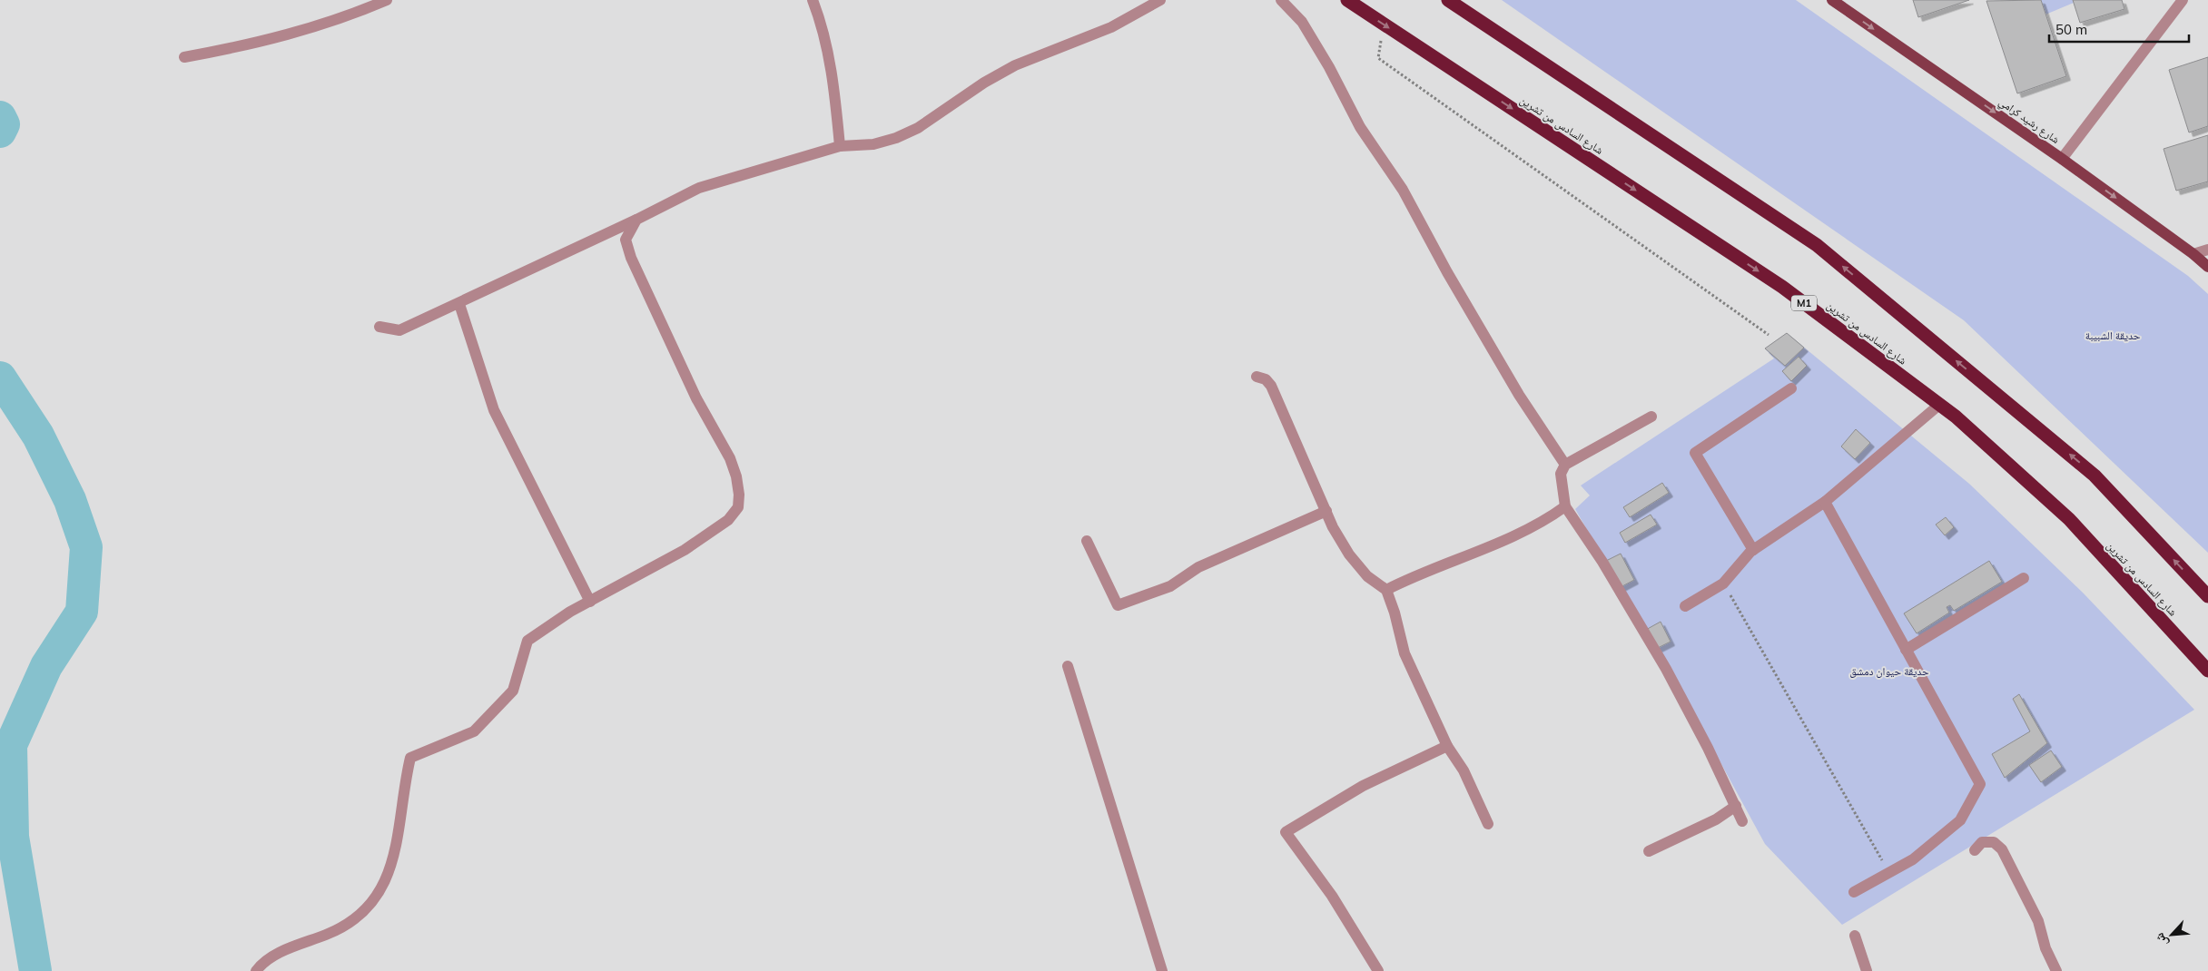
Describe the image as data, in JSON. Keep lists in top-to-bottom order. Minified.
{"streets":{"highway":["شارع السادس من تشرين","M1"],"main road":["شارع رشيد كرامي"]},"one_way":["شارع رشيد كرامي"],"parks":["حديقة الشبيبة","حديقة حيوان دمشق"],"scale_bar":"50 m","north":"bottom left"}
